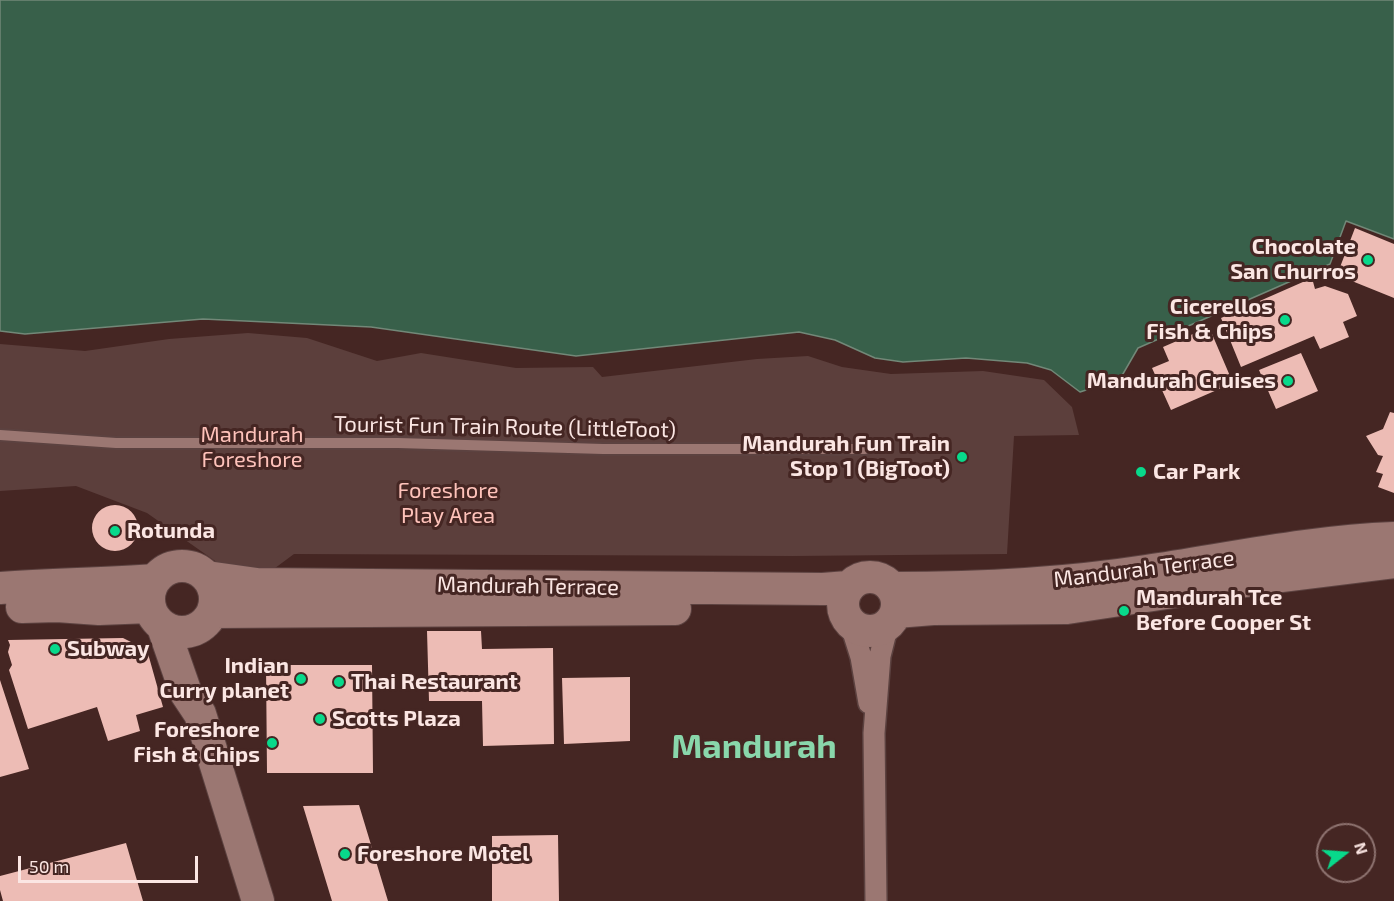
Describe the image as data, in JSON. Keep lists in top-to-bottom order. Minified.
{"streets":{"street":["Mandurah Terrace"],"lane":["Tourist Fun Train Route (LittleToot)"]},"districts":["Mandurah"],"parks":["Mandurah Foreshore","Foreshore Play Area"],"places":["Chocolate San Churros","Cicerellos Fish & Chips","Mandurah Cruises","Mandurah Fun Train Stop 1 (BigToot)","Car Park","Rotunda","Mandurah Tce Before Cooper St","Subway","Indian Curry planet","Thai Restaurant","Scotts Plaza","Foreshore Fish & Chips","Foreshore Motel"],"scale_bar":"50 m","north":"right"}
